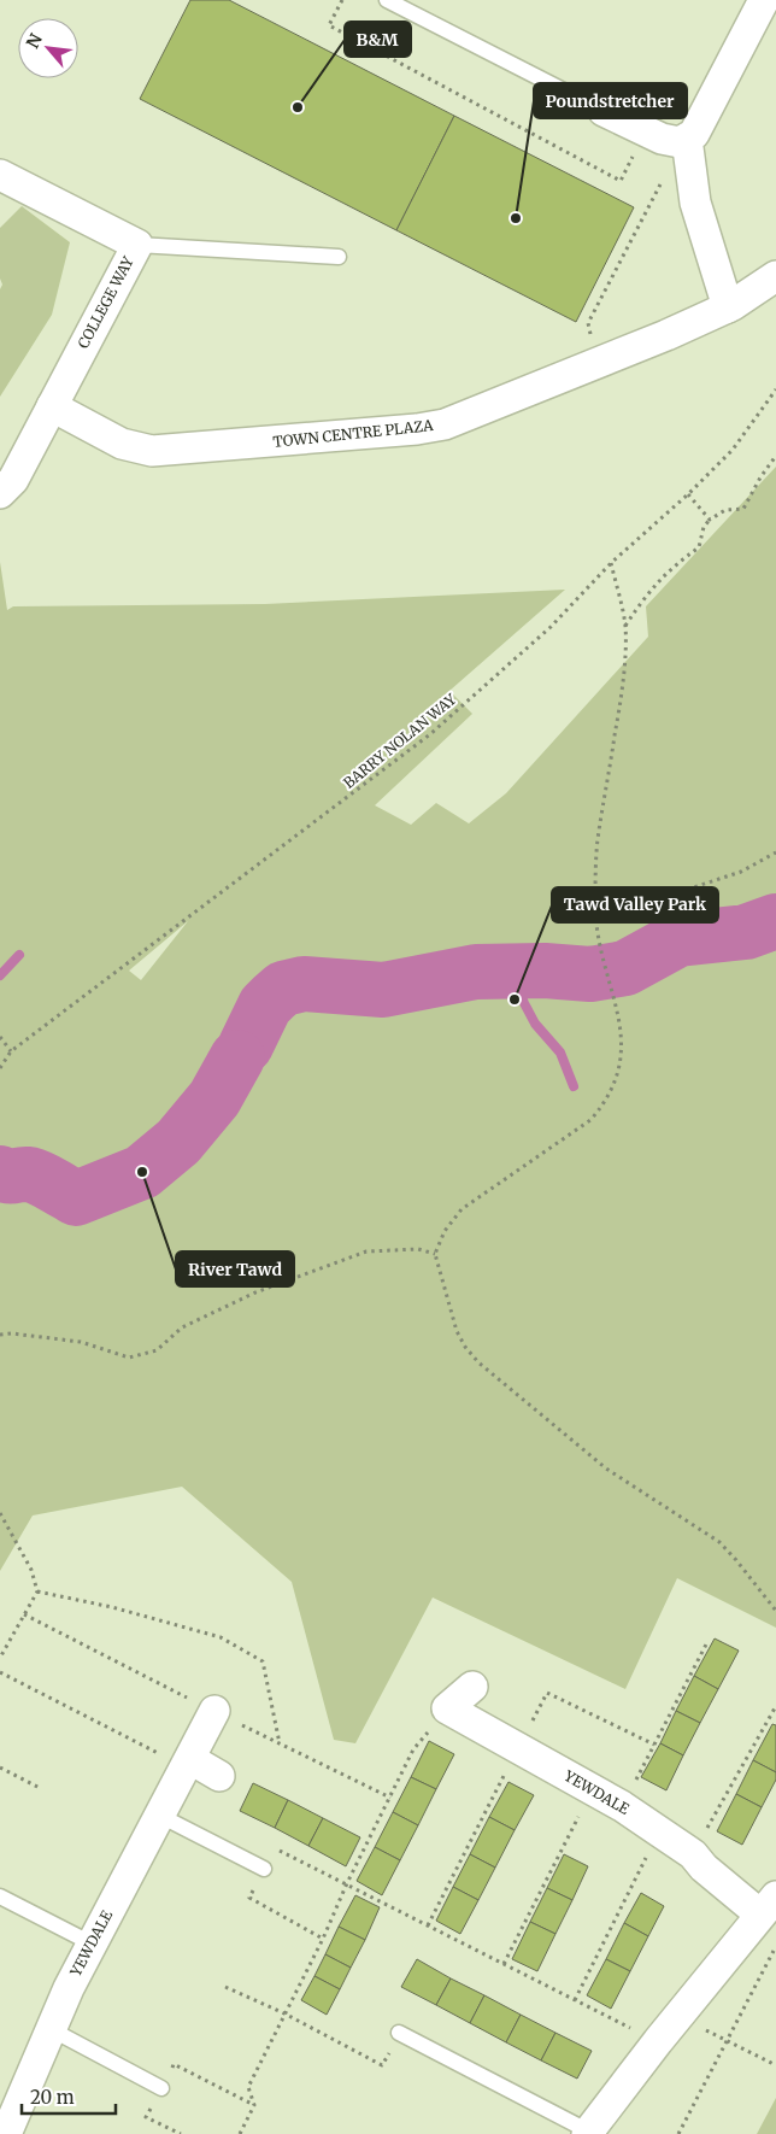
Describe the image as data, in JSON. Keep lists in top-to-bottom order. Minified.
{"streets":{"street":["COLLEGE WAY","TOWN CENTRE PLAZA","YEWDALE"],"path":["BARRY NOLAN WAY"]},"crossings":[["COLLEGE WAY","TOWN CENTRE PLAZA"]],"places":["B&M","Poundstretcher","Tawd Valley Park","River Tawd"],"scale_bar":"20 m","north":"top left"}
